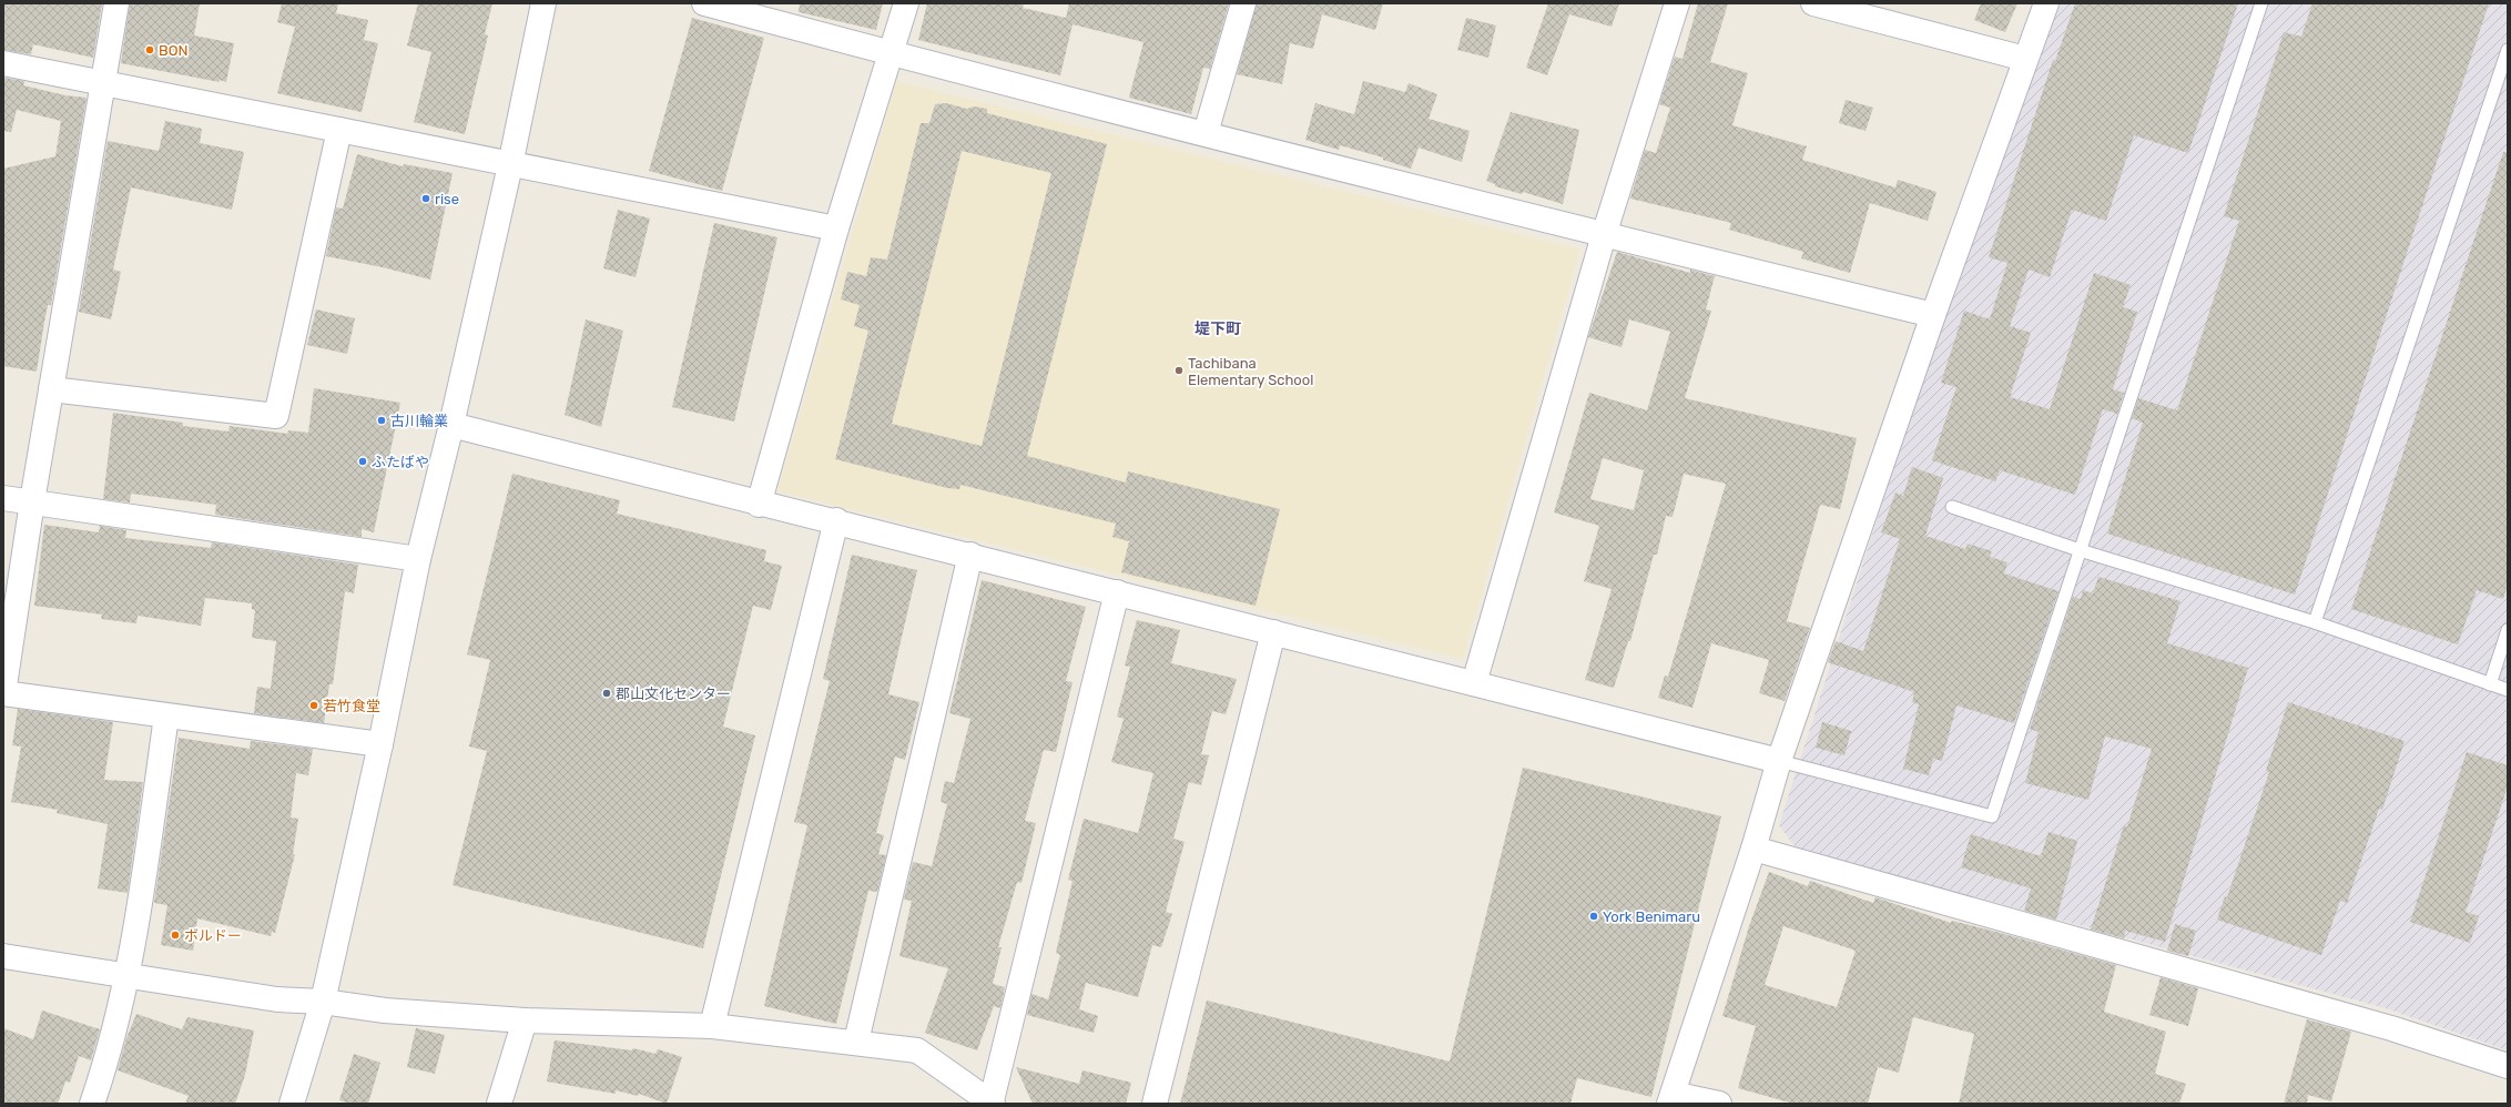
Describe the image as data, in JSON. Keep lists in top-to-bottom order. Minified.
{"districts":["堤下町"],"places":["BON","rise","Tachibana Elementary School","古川輪業","ふたばや","郡山文化センター","若竹食堂","York Benimaru","ボルドー"]}
